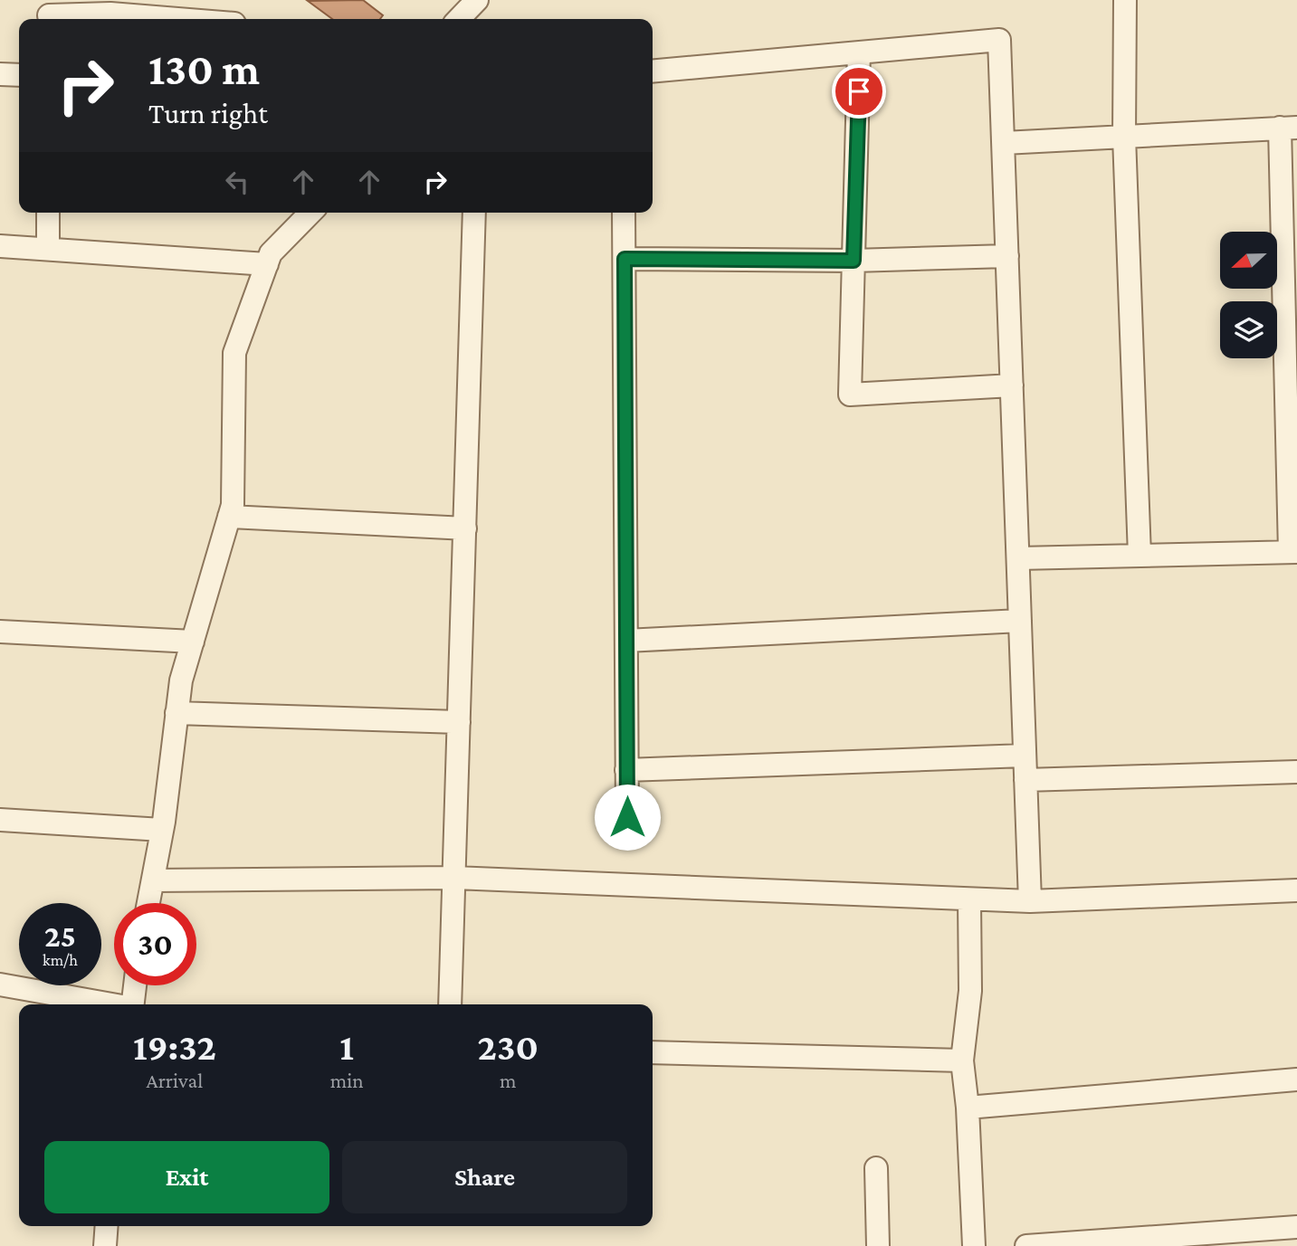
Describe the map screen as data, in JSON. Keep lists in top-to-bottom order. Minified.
{"north":"left","page":{"turn":["130 m","Turn right"],"speed":"25 km/h","limit":"30","eta":["19:32","Arrival","1","min","230","m"],"buttons":["Exit","Share"]}}
